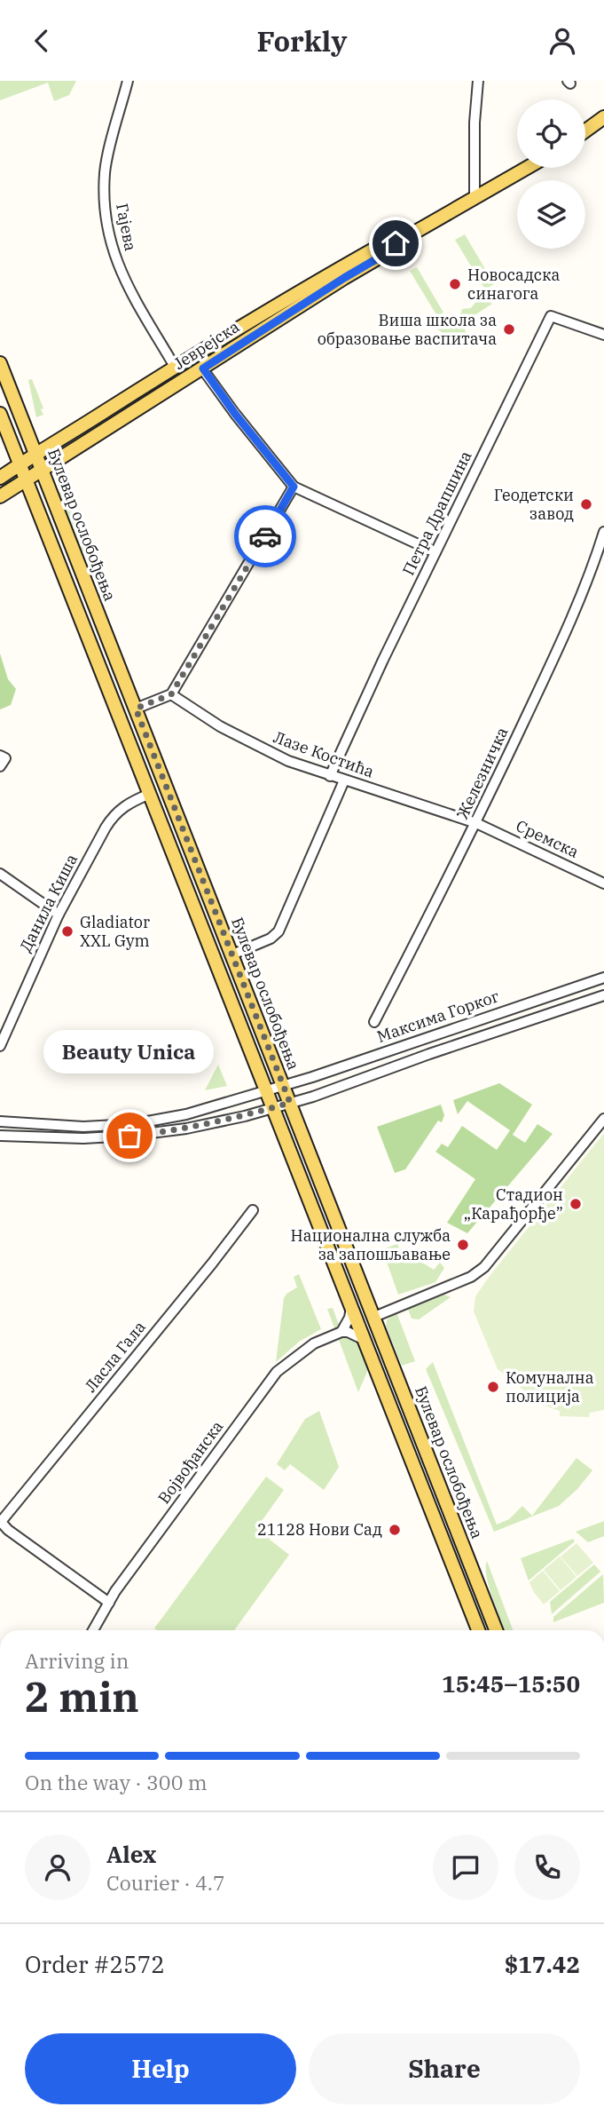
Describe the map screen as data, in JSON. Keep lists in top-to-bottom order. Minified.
{"streets":{"main road":["Јеврејска","Булевар ослобођења"],"street":["Гајева","Петра Драпшина","Лазе Костића","Железничка","Сремска","Данила Киша","Максима Горког","Ласла Гала","Војвођанска"]},"crossings":[["Гајева","Јеврејска"],["Јеврејска","Булевар ослобођења"],["Петра Драпшина","Лазе Костића"],["Булевар ослобођења","Данила Киша"],["Булевар ослобођења","Максима Горког"],["Лазе Костића","Железничка"],["Лазе Костића","Сремска"],["Железничка","Сремска"]],"places":["Новосадска синагога","Виша школа за образовање васпитача","Геодетски завод","Gladiator XXL Gym","Beauty Unica","Стадион „Карађорђе”","Национална служба за запошљавање","Комунална полиција","21128 Нови Сад"],"page":{"header":"Forkly","bubble":"Beauty Unica","heading":["2 min","Arriving in","15:45–15:50"],"panel":["Alex","Courier · 4.7","Order #2572","$17.42"],"bar":"On the way · 300 m","buttons":["Help","Share"]}}
